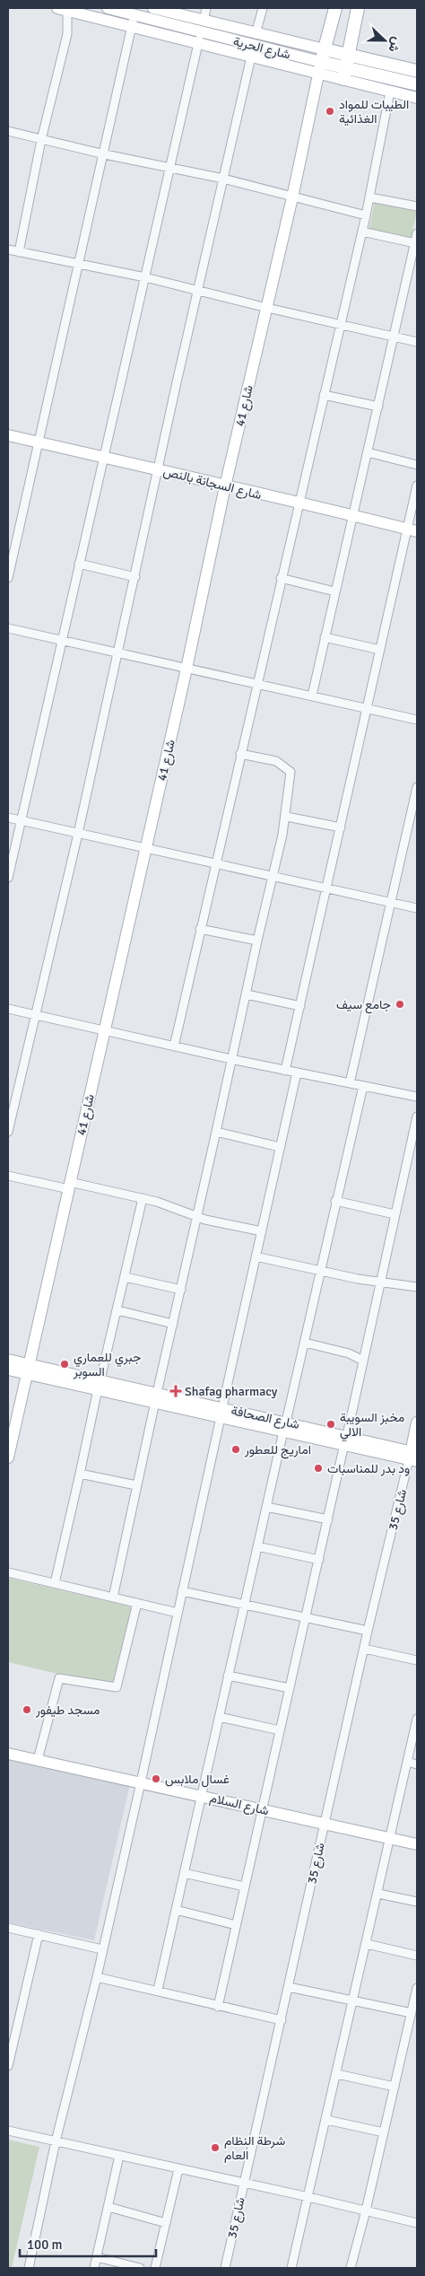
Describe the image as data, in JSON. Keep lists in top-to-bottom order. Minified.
{"streets":{"main road":["شارع الحرية","شارع 41","شارع السجانة بالنص","شارع الصحافة","شارع السلام"],"street":["شارع 35"]},"crossings":[["شارع الحرية","شارع 41"],["شارع 41","شارع السجانة بالنص"],["شارع 41","شارع الصحافة"],["شارع الصحافة","شارع 35"],["شارع 35","شارع السلام"]],"places":{"other":["الطيبات للمواد الغذائية","جامع سيف","جبري للعماري السوبر","مخبز السويبة الالي","اماريج للعطور","ود بدر للمناسبات","مسجد طيفور","غسال ملابس","شرطة النظام العام"],"health":["Shafag pharmacy"]},"scale_bar":"100 m","north":"right"}
